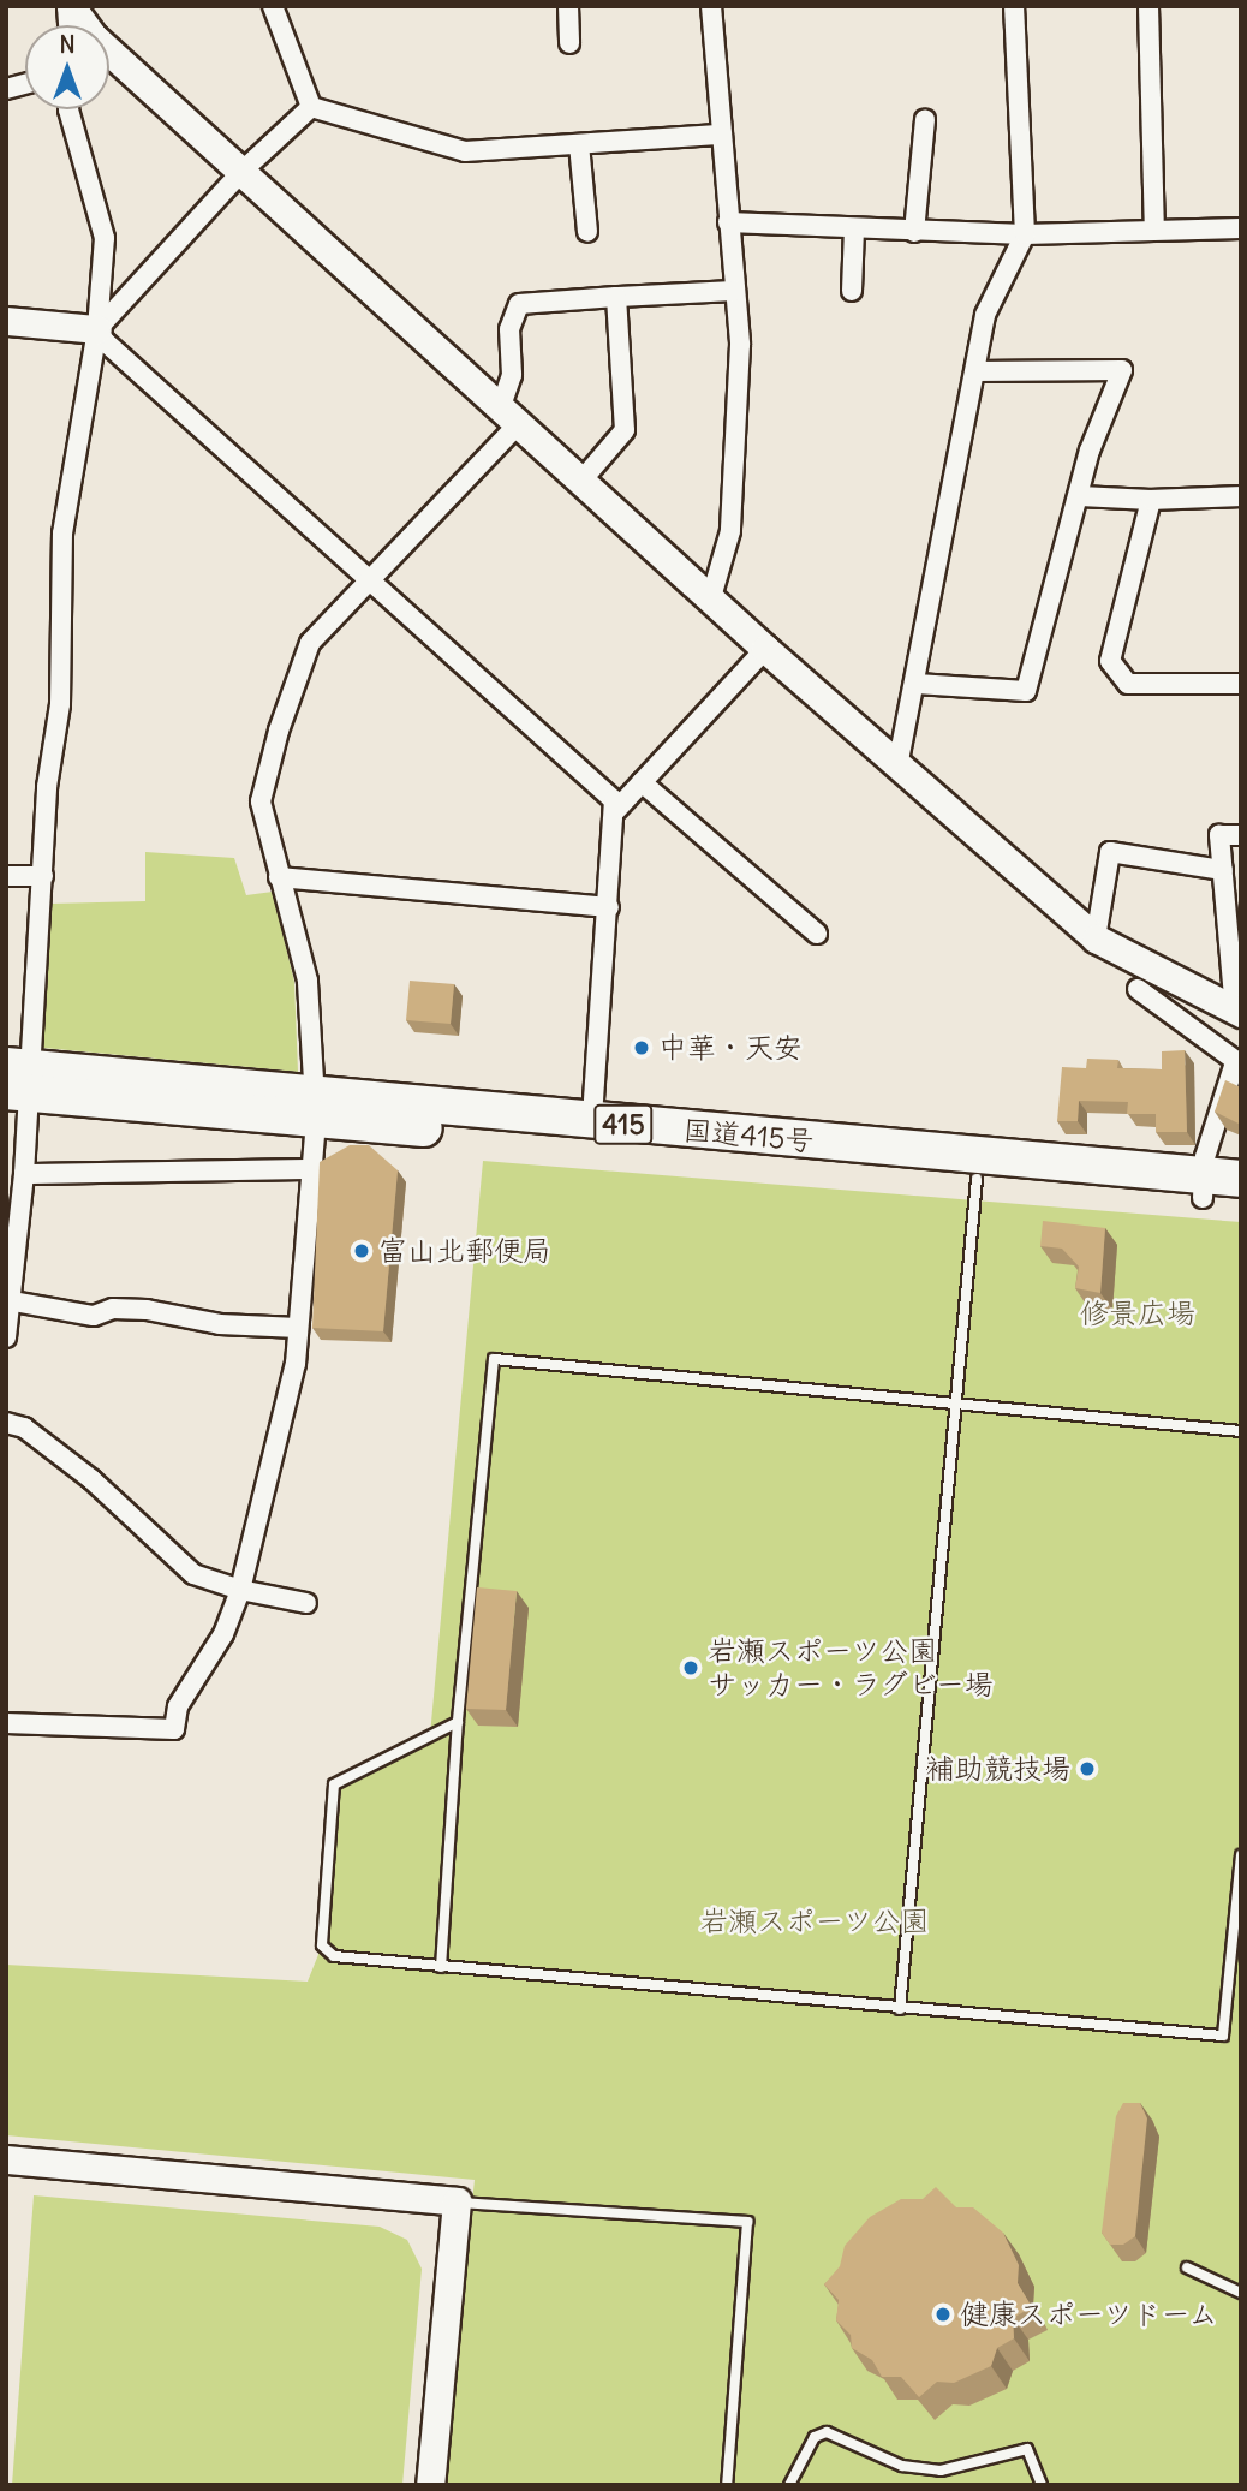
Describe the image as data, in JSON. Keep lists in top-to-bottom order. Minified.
{"streets":{"highway":["415","国道415号"]},"parks":["修景広場","岩瀬スポーツ公園"],"places":["中華・天安","富山北郵便局","岩瀬スポーツ公園 サッカー・ラグビー場","補助競技場","健康スポーツドーム"],"north":"top"}
